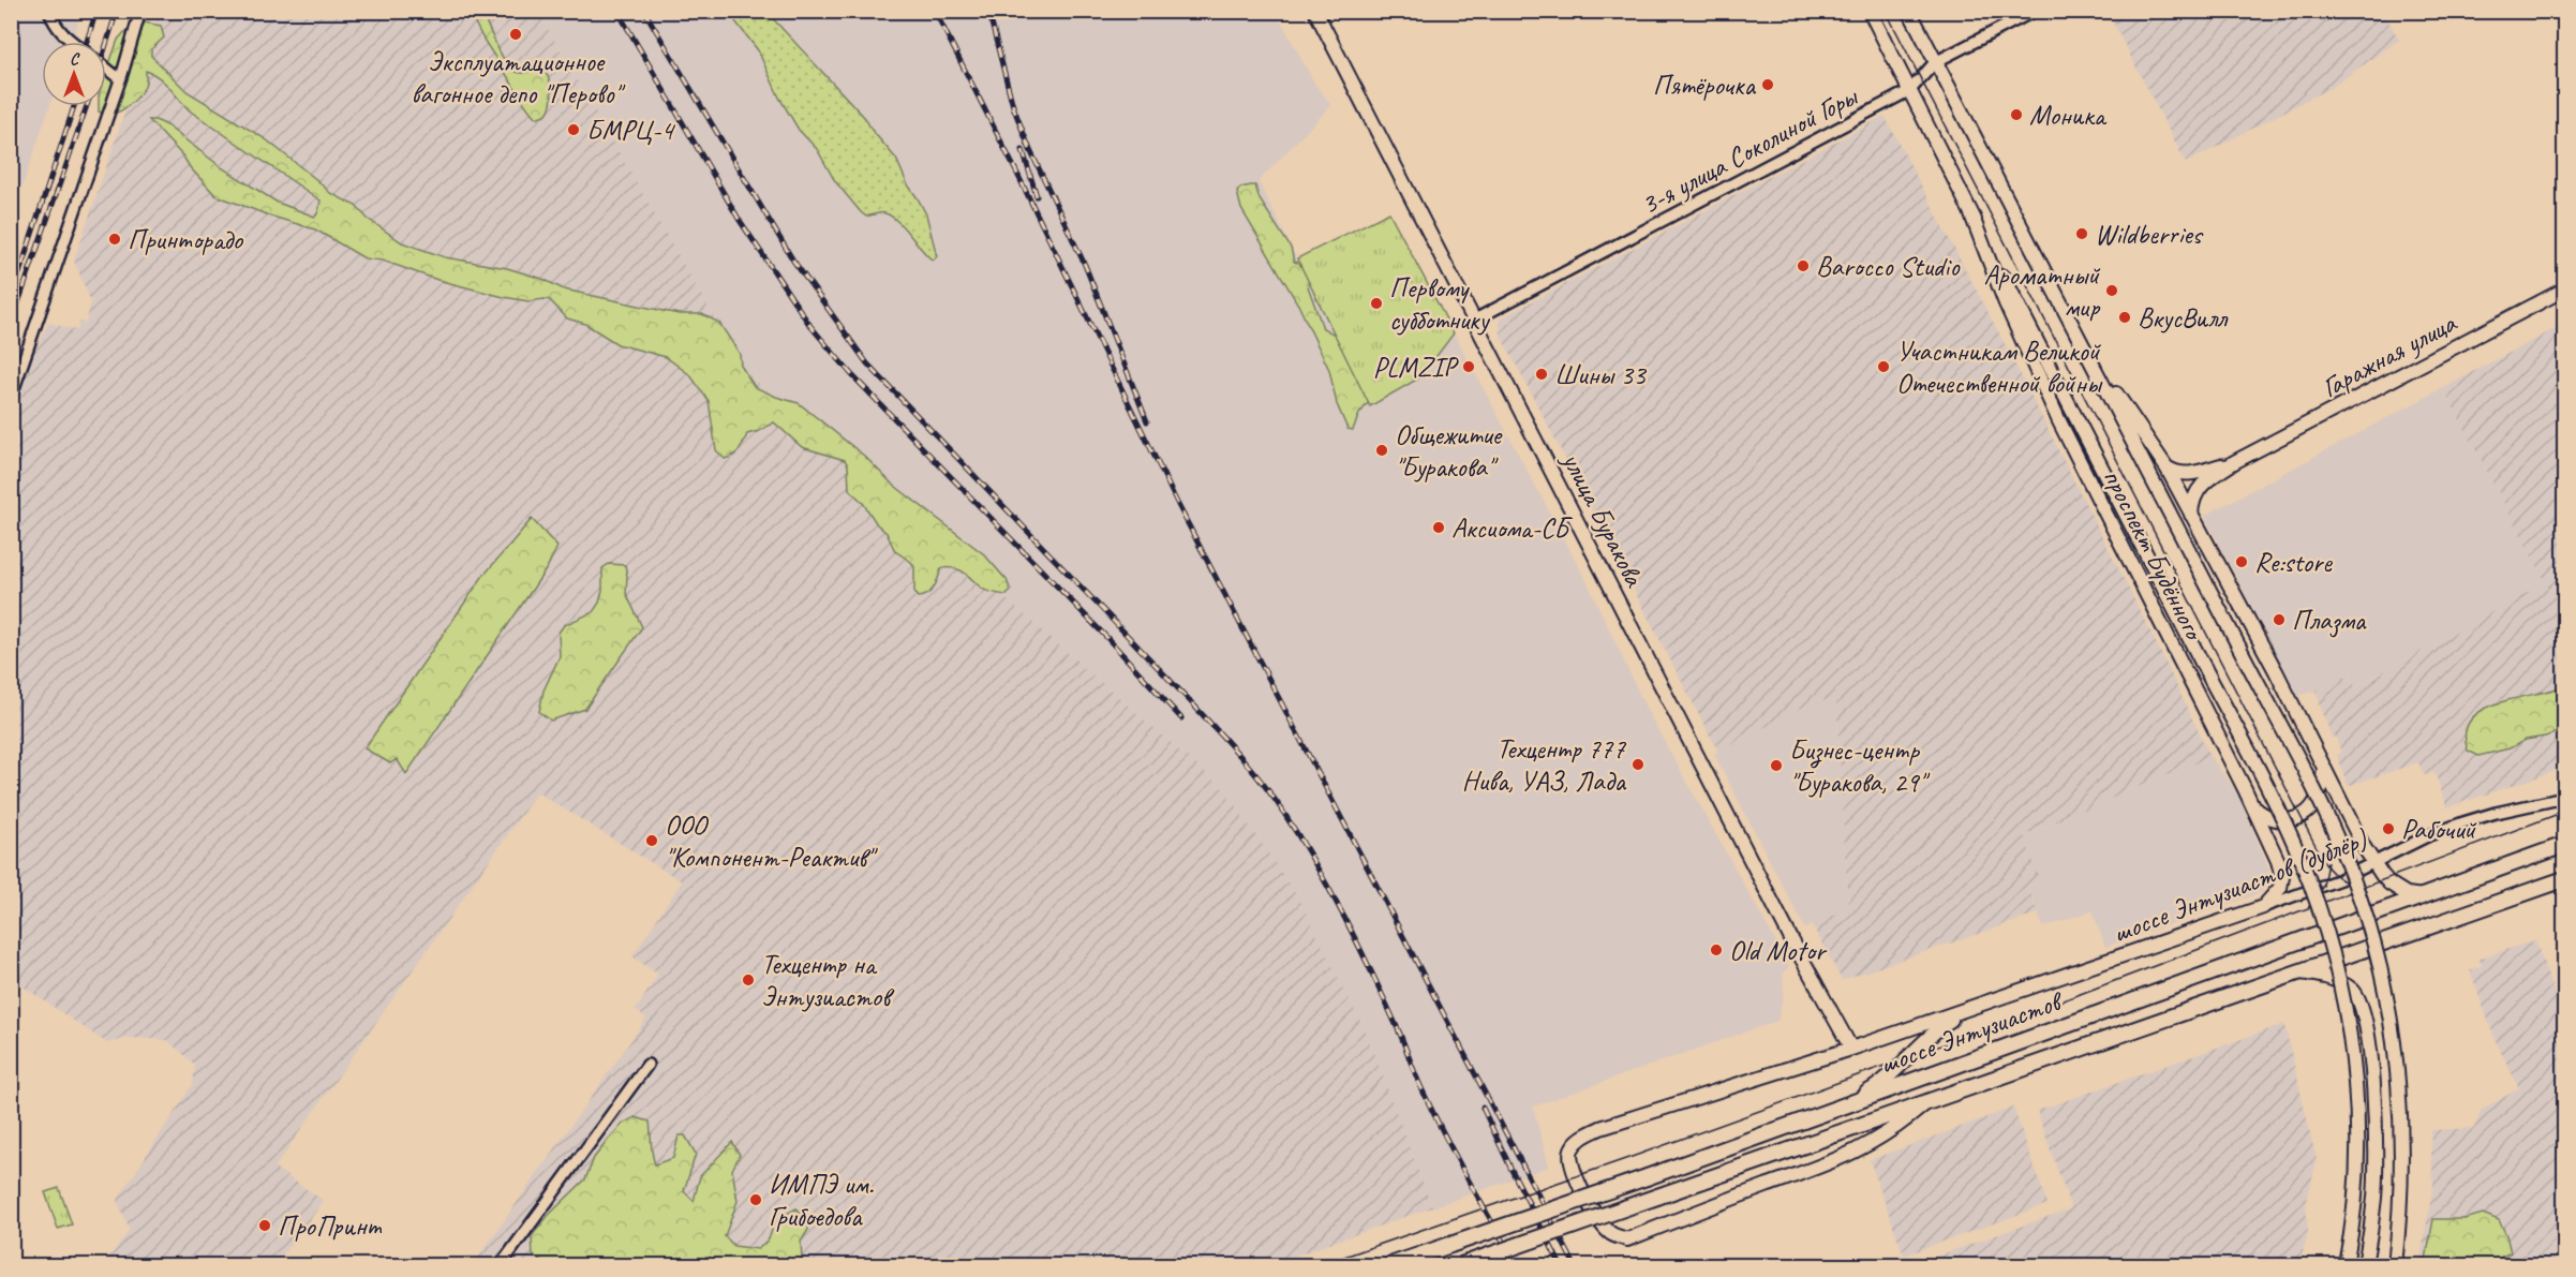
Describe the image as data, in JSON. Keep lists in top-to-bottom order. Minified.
{"streets":{"main road":["Гаражная улица","улица Буракова","проспект Будённого","шоссе Энтузиастов (дублёр)","шоссе Энтузиастов"],"street":["3-я улица Соколиной Горы"]},"crossings":[["3-я улица Соколиной Горы","улица Буракова"],["3-я улица Соколиной Горы","проспект Будённого"],["Гаражная улица","проспект Будённого"],["проспект Будённого","шоссе Энтузиастов (дублёр)"],["проспект Будённого","шоссе Энтузиастов"]],"places":["Эксплуатационное вагонное депо \"Перово\"","Пятёрочка","Моника","БМРЦ-4","Wildberries","Принторадо","Barocco Studio","Ароматный мир","Первому субботнику","ВкусВилл","PLMZIP","Участникам Великой Отечественной войны","Шины 33","Общежитие \"Буракова\"","Аксиома-СБ","Re:store","Плазма","Техцентр 777 Нива, УАЗ, Лада","Бизнес-центр \"Буракова, 29\"","Рабочий","ООО \"Компонент-Реактив\"","Old Motor","Техцентр на Энтузиастов","ИМПЭ им. Грибоедова","ПроПринт"],"north":"top"}
